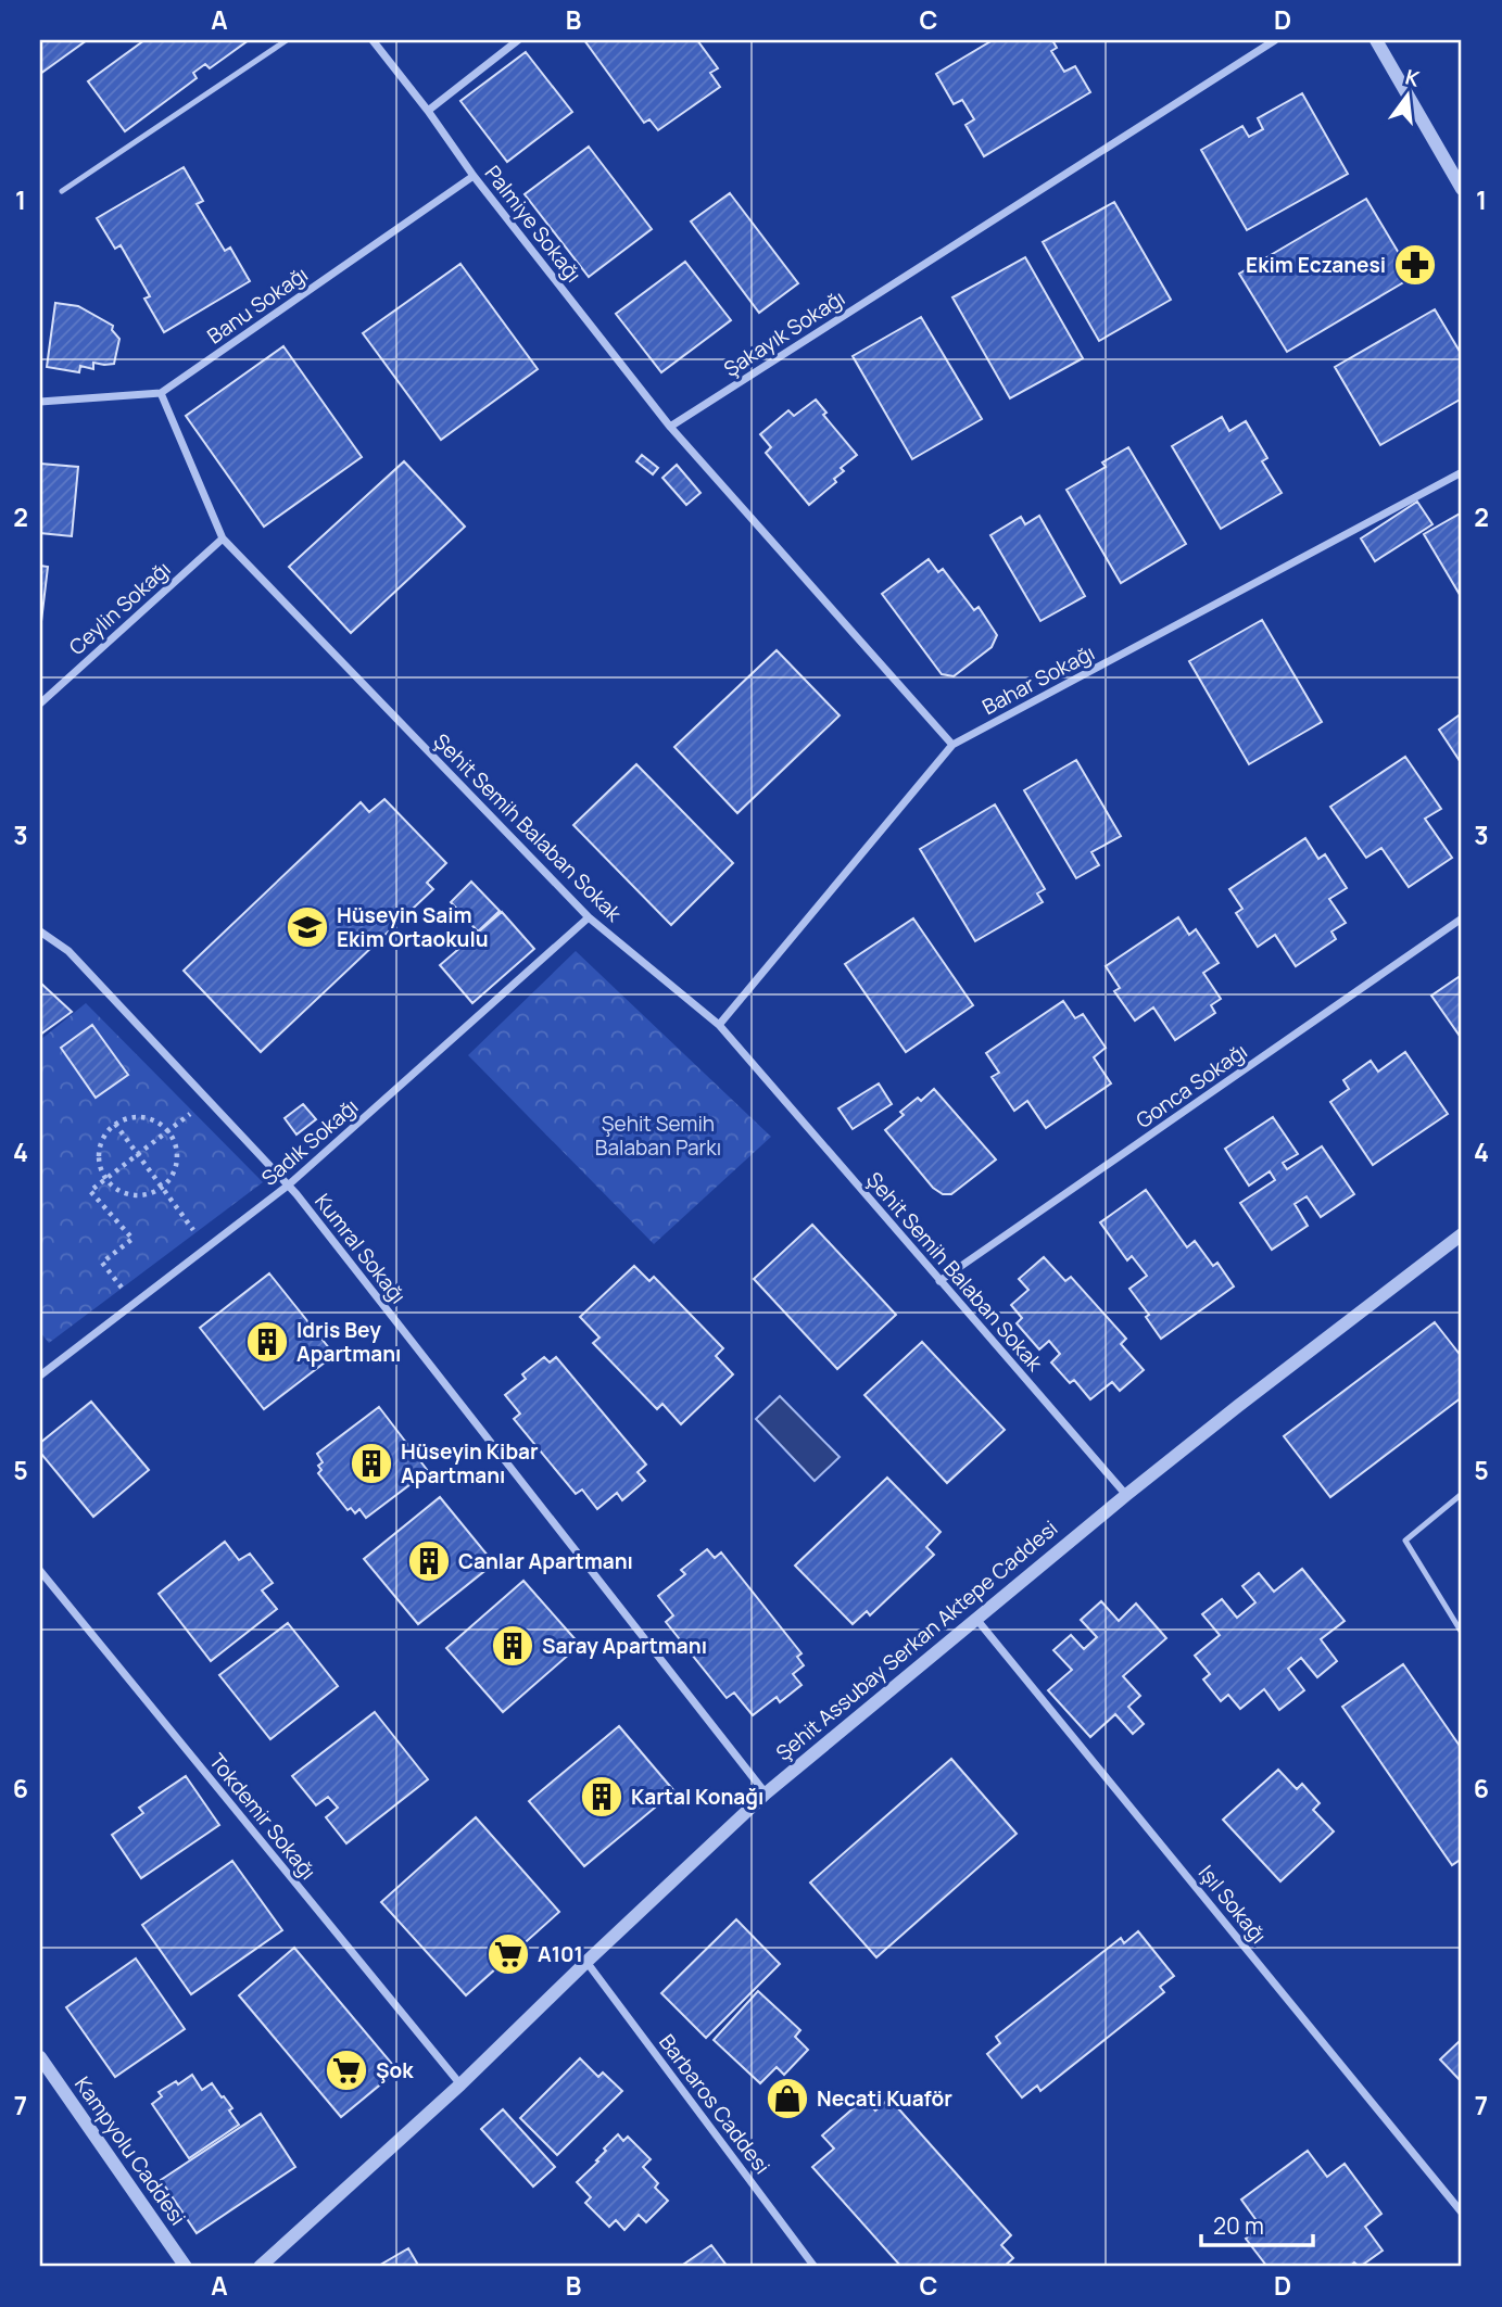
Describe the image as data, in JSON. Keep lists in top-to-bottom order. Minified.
{"streets":{"street":["Palmiye Sokağı","Banu Sokağı","Şakayık Sokağı","Ceylin Sokağı","Bahar Sokağı","Şehit Semih Balaban Sokak","Gonca Sokağı","Sadık Sokağı","Kumral Sokağı","Şehit Assubay Serkan Aktepe Caddesi","Tokdemir Sokağı","Işıl Sokağı","Barbaros Caddesi","Kampyolu Caddesi"]},"crossings":[["Palmiye Sokağı","Banu Sokağı"],["Palmiye Sokağı","Şakayık Sokağı"],["Banu Sokağı","Şehit Semih Balaban Sokak"],["Ceylin Sokağı","Şehit Semih Balaban Sokak"],["Bahar Sokağı","Şehit Semih Balaban Sokak"],["Şehit Semih Balaban Sokak","Gonca Sokağı"],["Şehit Semih Balaban Sokak","Sadık Sokağı"],["Şehit Semih Balaban Sokak","Şehit Assubay Serkan Aktepe Caddesi"],["Sadık Sokağı","Kumral Sokağı"],["Kumral Sokağı","Şehit Assubay Serkan Aktepe Caddesi"],["Şehit Assubay Serkan Aktepe Caddesi","Tokdemir Sokağı"],["Şehit Assubay Serkan Aktepe Caddesi","Işıl Sokağı"],["Şehit Assubay Serkan Aktepe Caddesi","Barbaros Caddesi"]],"parks":["Şehit Semih Balaban Parkı"],"places":{"pharmacy":["Ekim Eczanesi"],"school or university":["Hüseyin Saim Ekim Ortaokulu"],"building":["Idris Bey Apartmanı","Hüseyin Kibar Apartmanı","Canlar Apartmanı","Saray Apartmanı","Kartal Konağı"],"supermarket":["A101","Şok"],"shop":["Necati Kuaför"]},"scale_bar":"20 m","north":"top","grid":{"columns":["A","B","C","D"],"rows":["1","2","3","4","5","6","7"]}}
